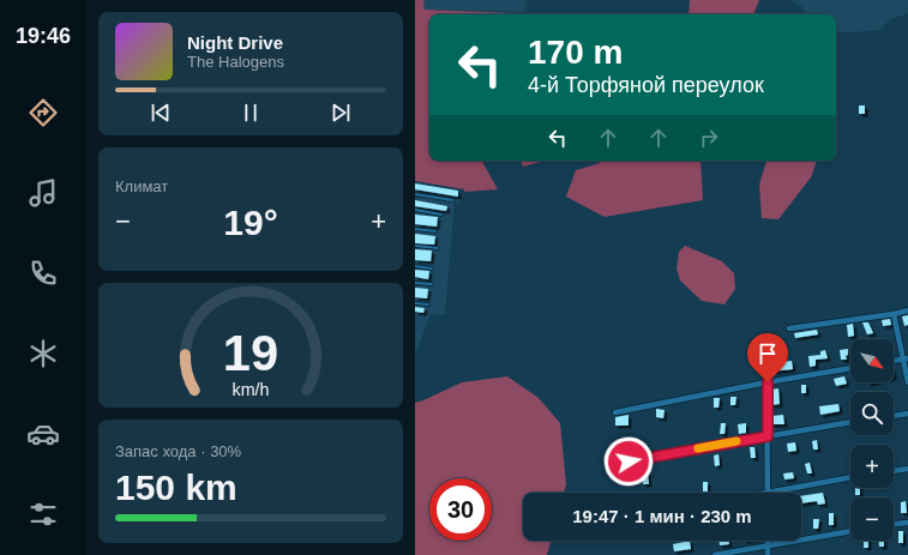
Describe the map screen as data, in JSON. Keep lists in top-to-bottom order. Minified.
{"north":"bottom right","page":{"tabs":"19:46","turn":["170 m","4-й Торфяной переулок"],"song":["Night Drive","The Halogens"],"tile":["Климат",["Запас хода · 30%","150 km"]],"heat":["−","19°","+"],"map_buttons":["+","−"],"limit":"30","trip":"19:47 · 1 мин · 230 m","gauge":["19","km/h"]}}
